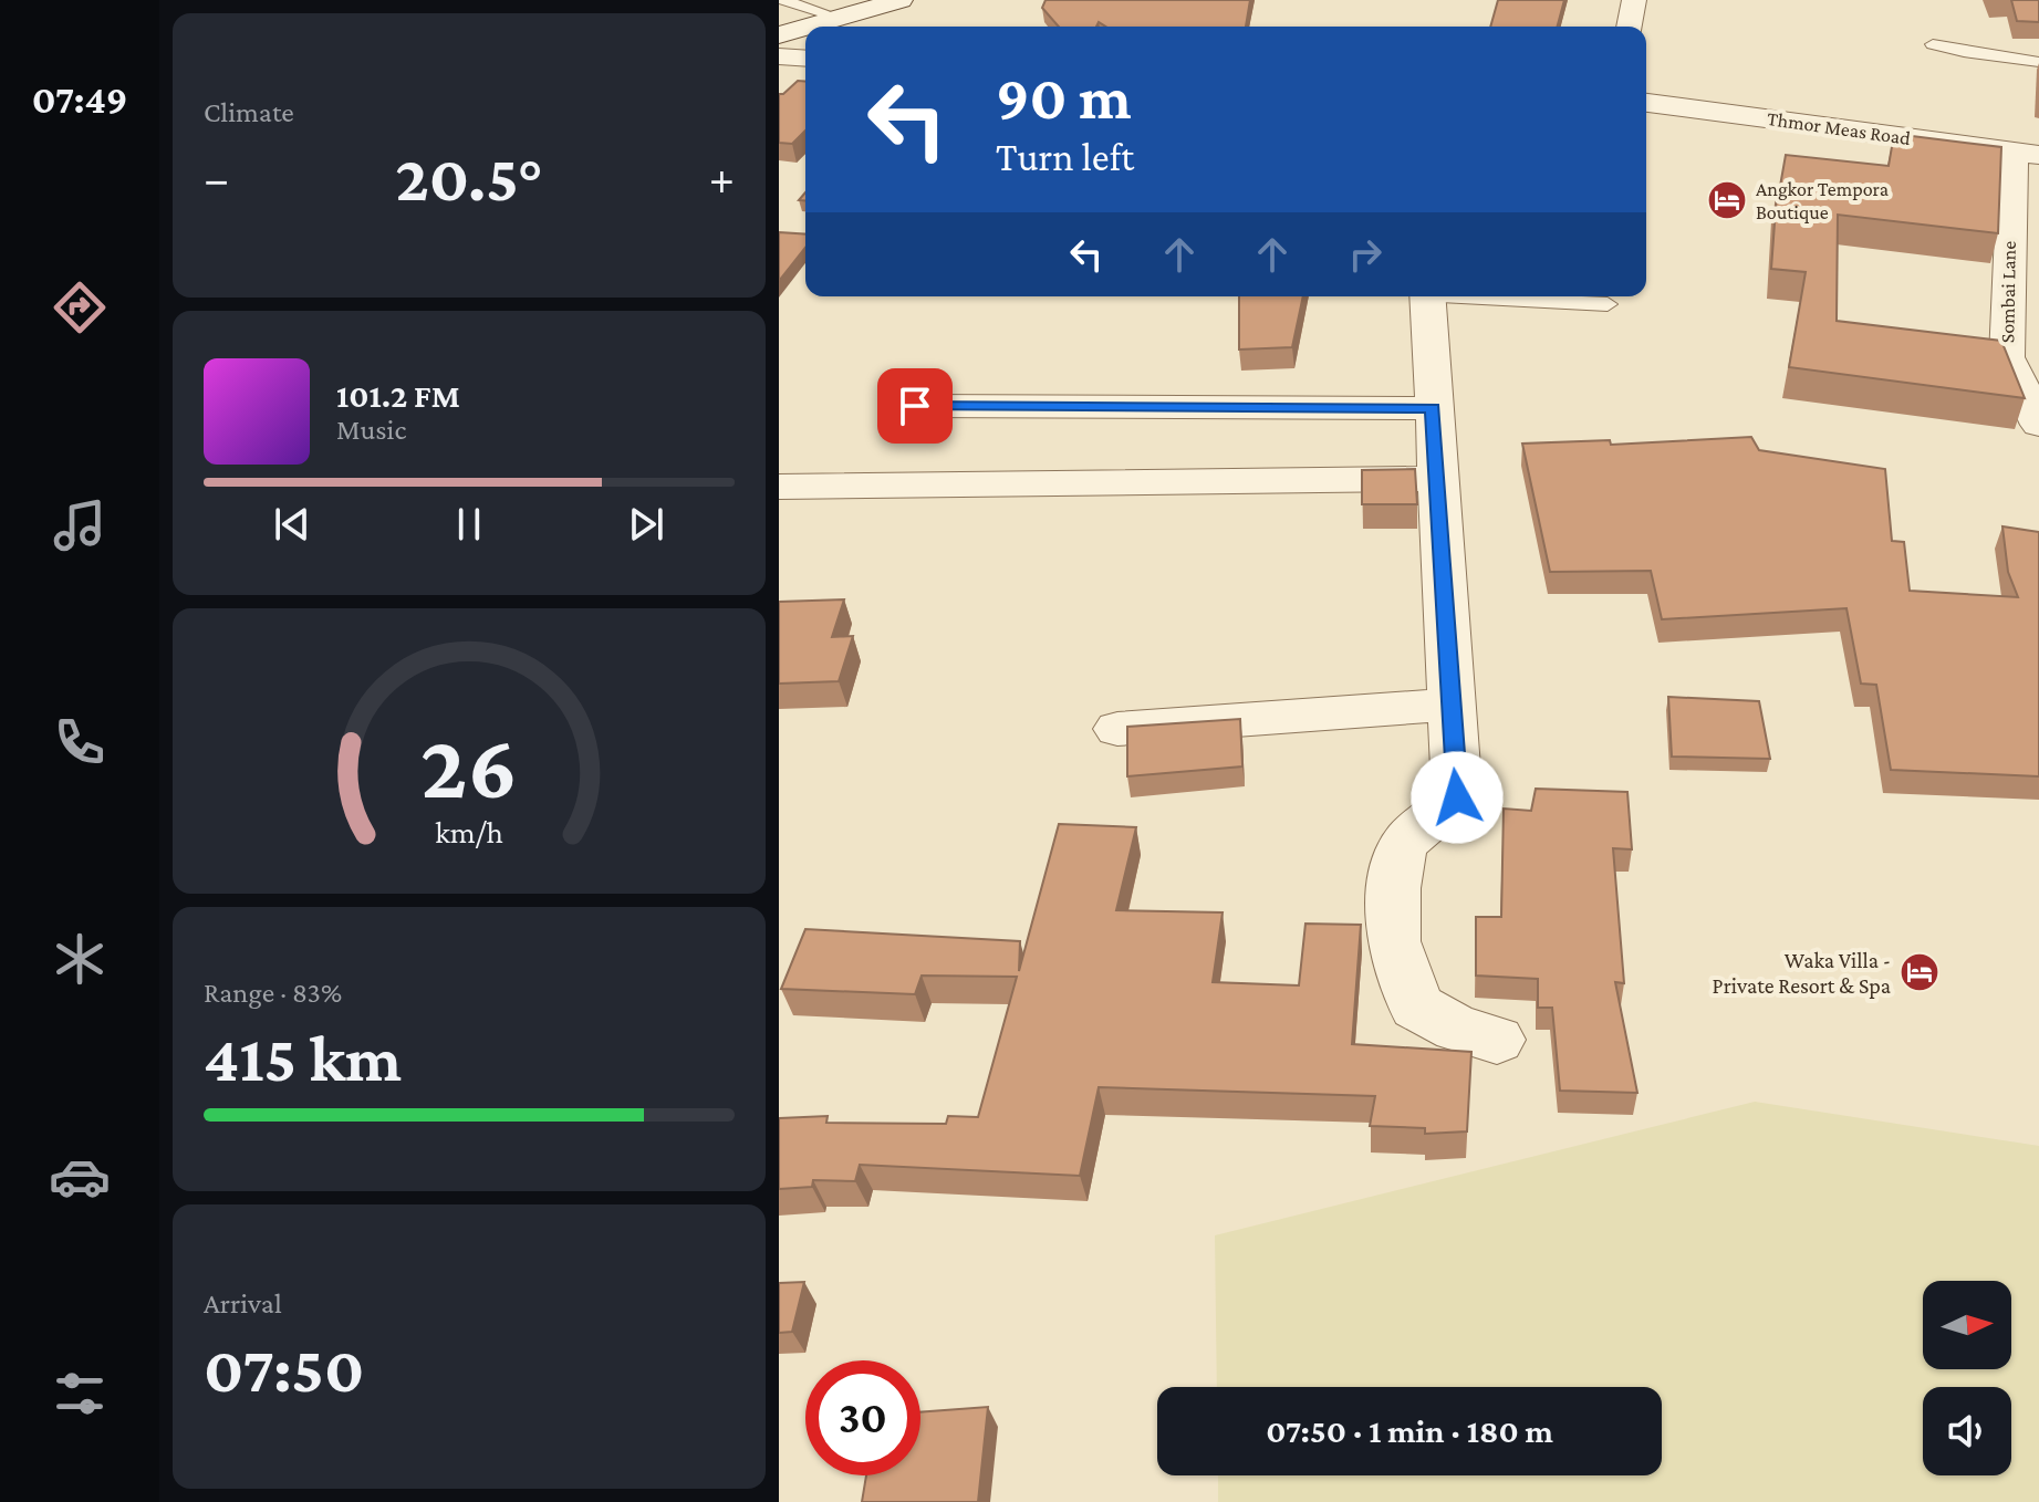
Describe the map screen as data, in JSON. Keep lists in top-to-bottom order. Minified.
{"streets":{"street":["Thmor Meas Road","Sombai Lane"]},"crossings":[["Thmor Meas Road","Sombai Lane"]],"places":{"hotel":["Angkor Tempora Boutique","Waka Villa - Private Resort & Spa"]},"north":"right","page":{"tabs":"07:49","tile":["Climate",["Range · 83%","415 km"],["Arrival","07:50"]],"turn":["90 m","Turn left"],"heat":["−","20.5°","+"],"song":["101.2 FM","Music"],"limit":"30","trip":"07:50 · 1 min · 180 m","gauge":["26","km/h"]}}
